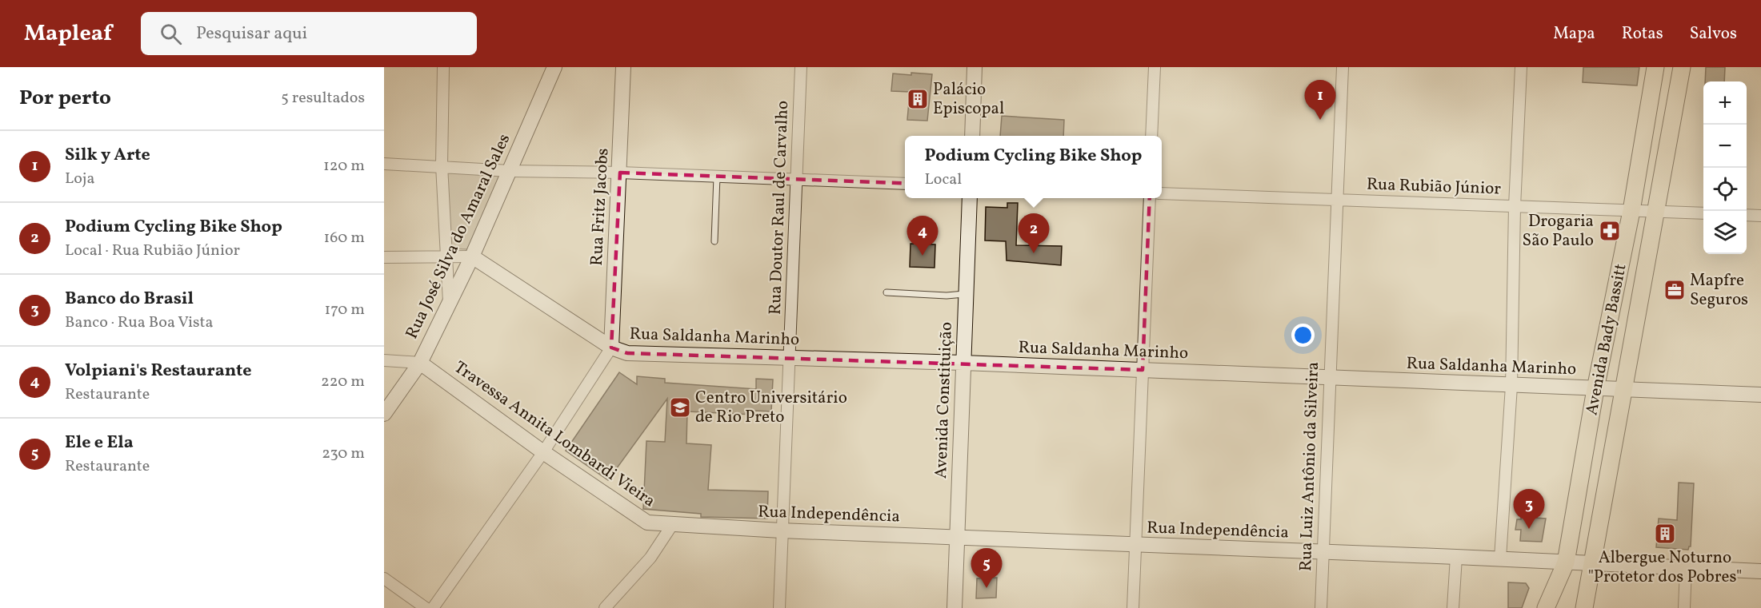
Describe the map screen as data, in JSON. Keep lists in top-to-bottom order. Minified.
{"streets":{"main road":["Avenida Bady Bassitt"],"street":["Rua Rubião Júnior","Rua Fritz Jacobs","Rua Doutor Raul de Carvalho","Rua José Silva do Amaral Sales","Rua Saldanha Marinho","Avenida Constituição","Travessa Annita Lombardi Vieira","Rua Luiz Antônio da Silveira","Rua Independência"]},"crossings":[["Rua Rubião Júnior","Avenida Bady Bassitt"],["Rua Rubião Júnior","Rua Luiz Antônio da Silveira"],["Rua Fritz Jacobs","Rua Saldanha Marinho"],["Rua Doutor Raul de Carvalho","Rua Saldanha Marinho"],["Rua Doutor Raul de Carvalho","Rua Independência"],["Rua José Silva do Amaral Sales","Rua Saldanha Marinho"],["Rua José Silva do Amaral Sales","Travessa Annita Lombardi Vieira"],["Rua Saldanha Marinho","Avenida Bady Bassitt"],["Rua Saldanha Marinho","Avenida Constituição"],["Rua Saldanha Marinho","Rua Luiz Antônio da Silveira"],["Avenida Bady Bassitt","Rua Independência"],["Avenida Constituição","Rua Independência"],["Travessa Annita Lombardi Vieira","Rua Independência"],["Rua Luiz Antônio da Silveira","Rua Independência"]],"places":{"building":["Palácio Episcopal","Albergue Noturno \"Protetor dos Pobres\""],"pharmacy":["Drogaria São Paulo"],"office":["Mapfre Seguros"],"school or university":["Centro Universitário de Rio Preto"]},"page":{"header":"Mapleaf","search":"Pesquisar aqui","nav":["Mapa","Rotas","Salvos"],"heading":["Por perto","5 resultados"],"pins":["1","2","4","3","5"],"map_buttons":["+","−"],"list":[{"mark":"1","name":"Silk y Arte","note":"Loja","value":"120 m"},{"mark":"2","name":"Podium Cycling Bike Shop","note":"Local · Rua Rubião Júnior","value":"160 m"},{"mark":"3","name":"Banco do Brasil","note":"Banco · Rua Boa Vista","value":"170 m"},{"mark":"4","name":"Volpiani's Restaurante","note":"Restaurante","value":"220 m"},{"mark":"5","name":"Ele e Ela","note":"Restaurante","value":"230 m"}],"popup":["Podium Cycling Bike Shop","Local"]}}
